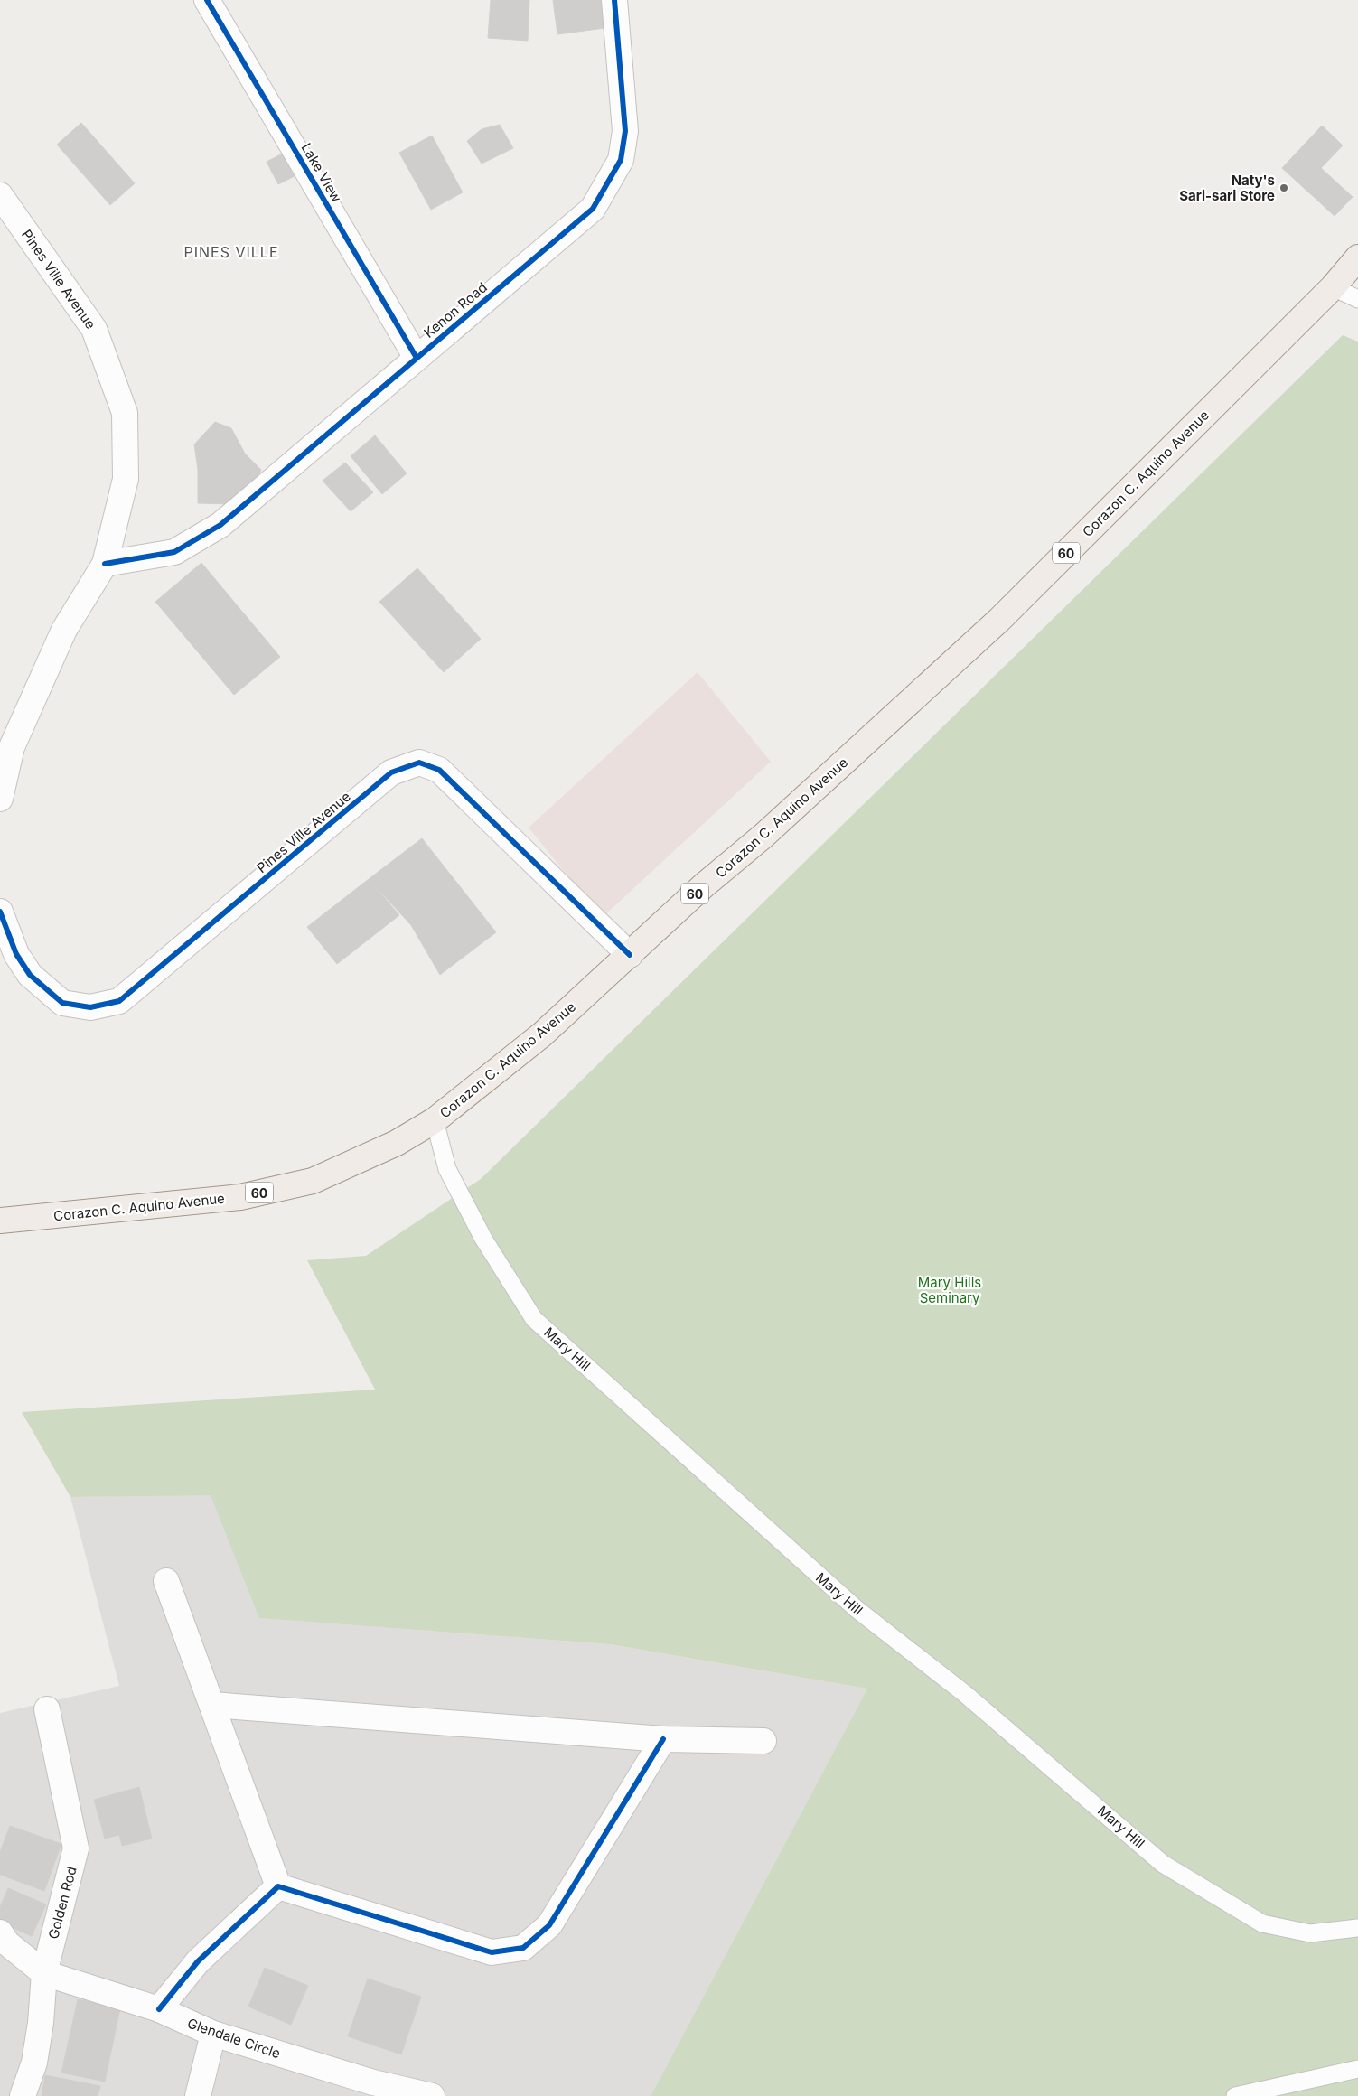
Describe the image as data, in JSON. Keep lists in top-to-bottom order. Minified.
{"streets":{"main road":["Corazon C. Aquino Avenue","60"],"street":["Lake View","Pines Ville Avenue","Kenon Road","Golden Rod","Glendale Circle"],"lane":["Mary Hill"]},"crossings":[["Lake View","Kenon Road"],["Pines Ville Avenue","Kenon Road"],["Pines Ville Avenue","Corazon C. Aquino Avenue"],["Corazon C. Aquino Avenue","Mary Hill"],["Golden Rod","Glendale Circle"]],"districts":["PINES VILLE"],"parks":["Mary Hills Seminary"],"places":["Naty's Sari-sari Store"]}
